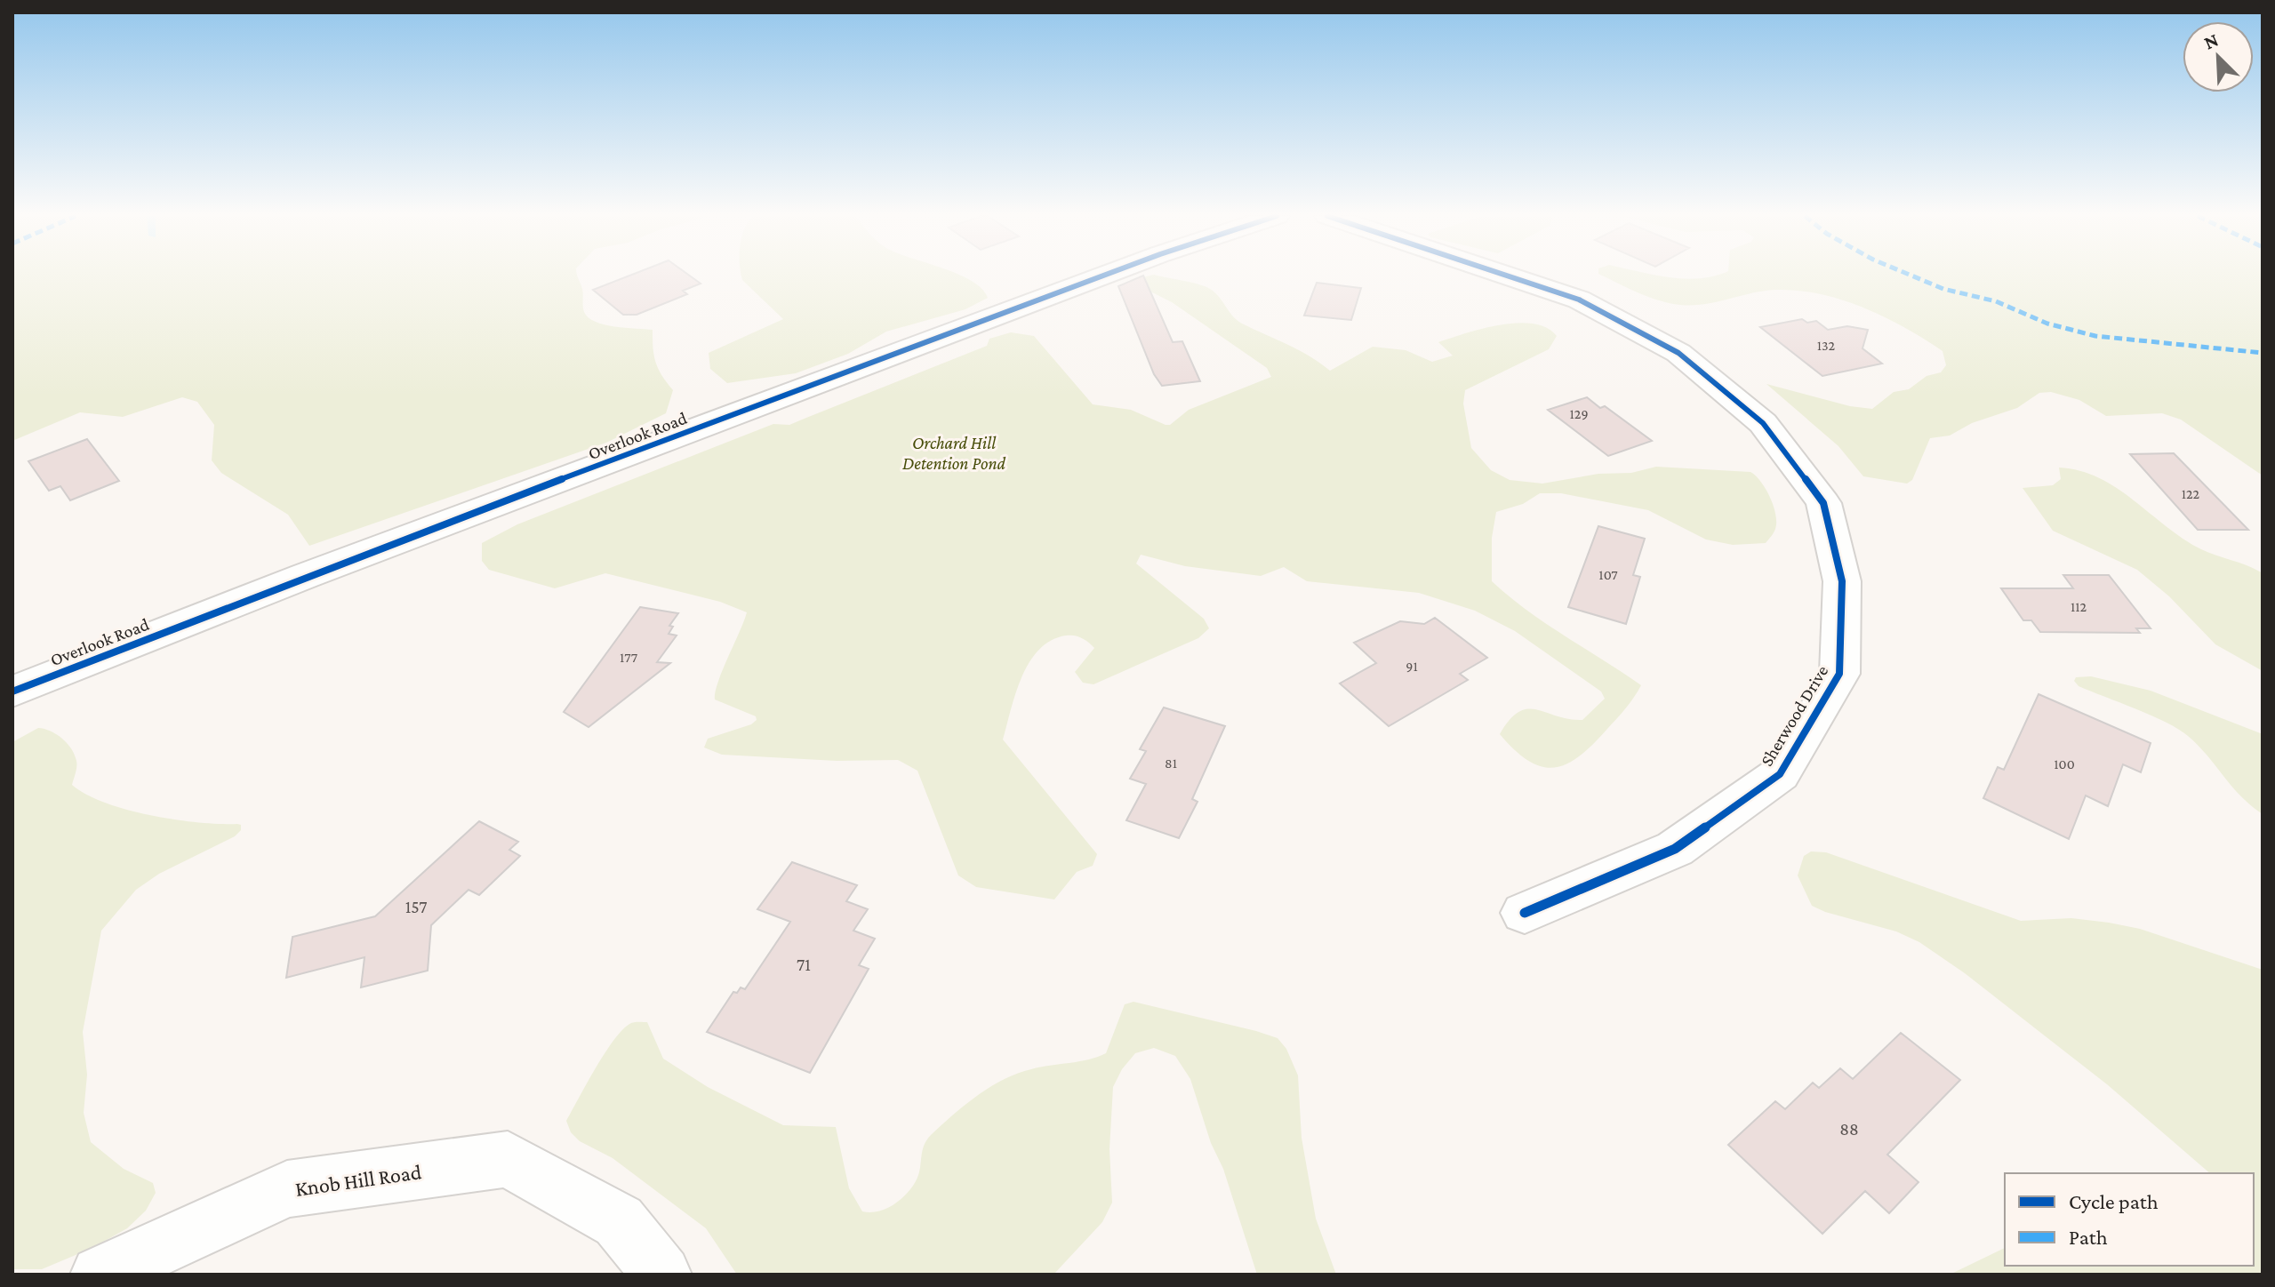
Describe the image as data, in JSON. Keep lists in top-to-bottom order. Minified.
{"streets":{"street":["Overlook Road","Sherwood Drive","Knob Hill Road"]},"parks":["Orchard Hill Detention Pond"],"house_numbers":["132","129","122","107","112","177","91","81","100","157","71","88"],"legend":["Cycle path","Path"],"north":"top left"}
